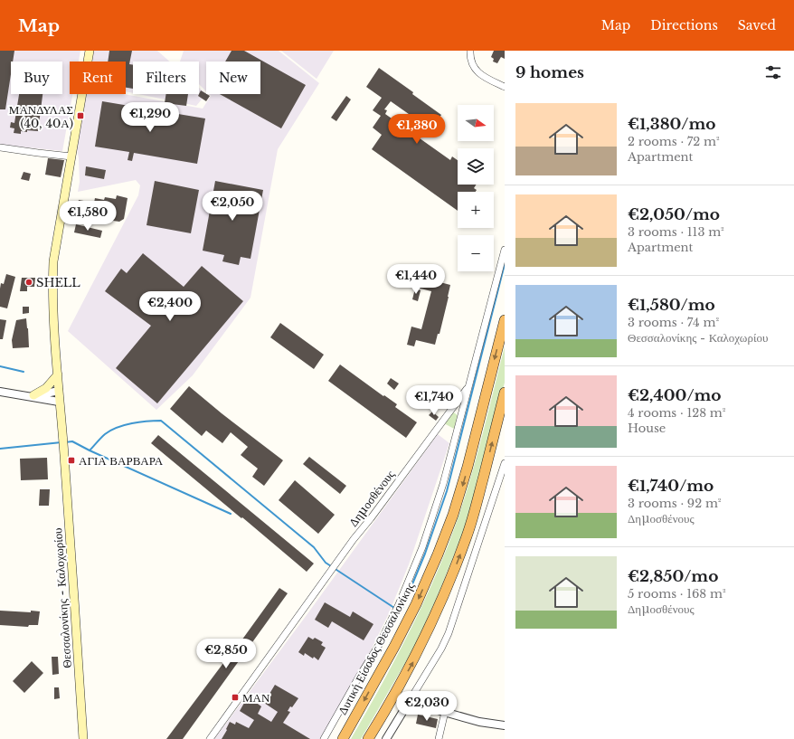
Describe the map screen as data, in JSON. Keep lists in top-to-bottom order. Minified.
{"streets":{"highway":["Δυτική Είσοδος Θεσσαλονίκης"],"main road":["Θεσσαλονίκης - Καλοχωρίου"],"street":["Δημοσθένους"]},"places":{"transit":["ΜΑΝΔΥΛΑΣ (40, 40Α)","ΑΓΙΑ ΒΑΡΒΑΡΑ","ΜΑΝ"],"other":["SHELL"]},"north":"right","page":{"header":"Map","nav":["Map","Directions","Saved"],"heading":"9 homes","chip":["Buy","Rent","Filters","New"],"list":[{"name":"€1,380/mo","note":"2 rooms · 72 m² · Apartment"},{"name":"€2,050/mo","note":"3 rooms · 113 m² · Apartment"},{"name":"€1,580/mo","note":"3 rooms · 74 m² · Θεσσαλονίκης - Καλοχωρίου"},{"name":"€2,400/mo","note":"4 rooms · 128 m² · House"},{"name":"€1,740/mo","note":"3 rooms · 92 m² · Δημοσθένους"},{"name":"€2,850/mo","note":"5 rooms · 168 m² · Δημοσθένους"}],"price":["€1,290","€1,380","€2,050","€1,580","€1,440","€2,400","€1,740","€2,850","€2,030"],"map_buttons":["+","−"]}}
